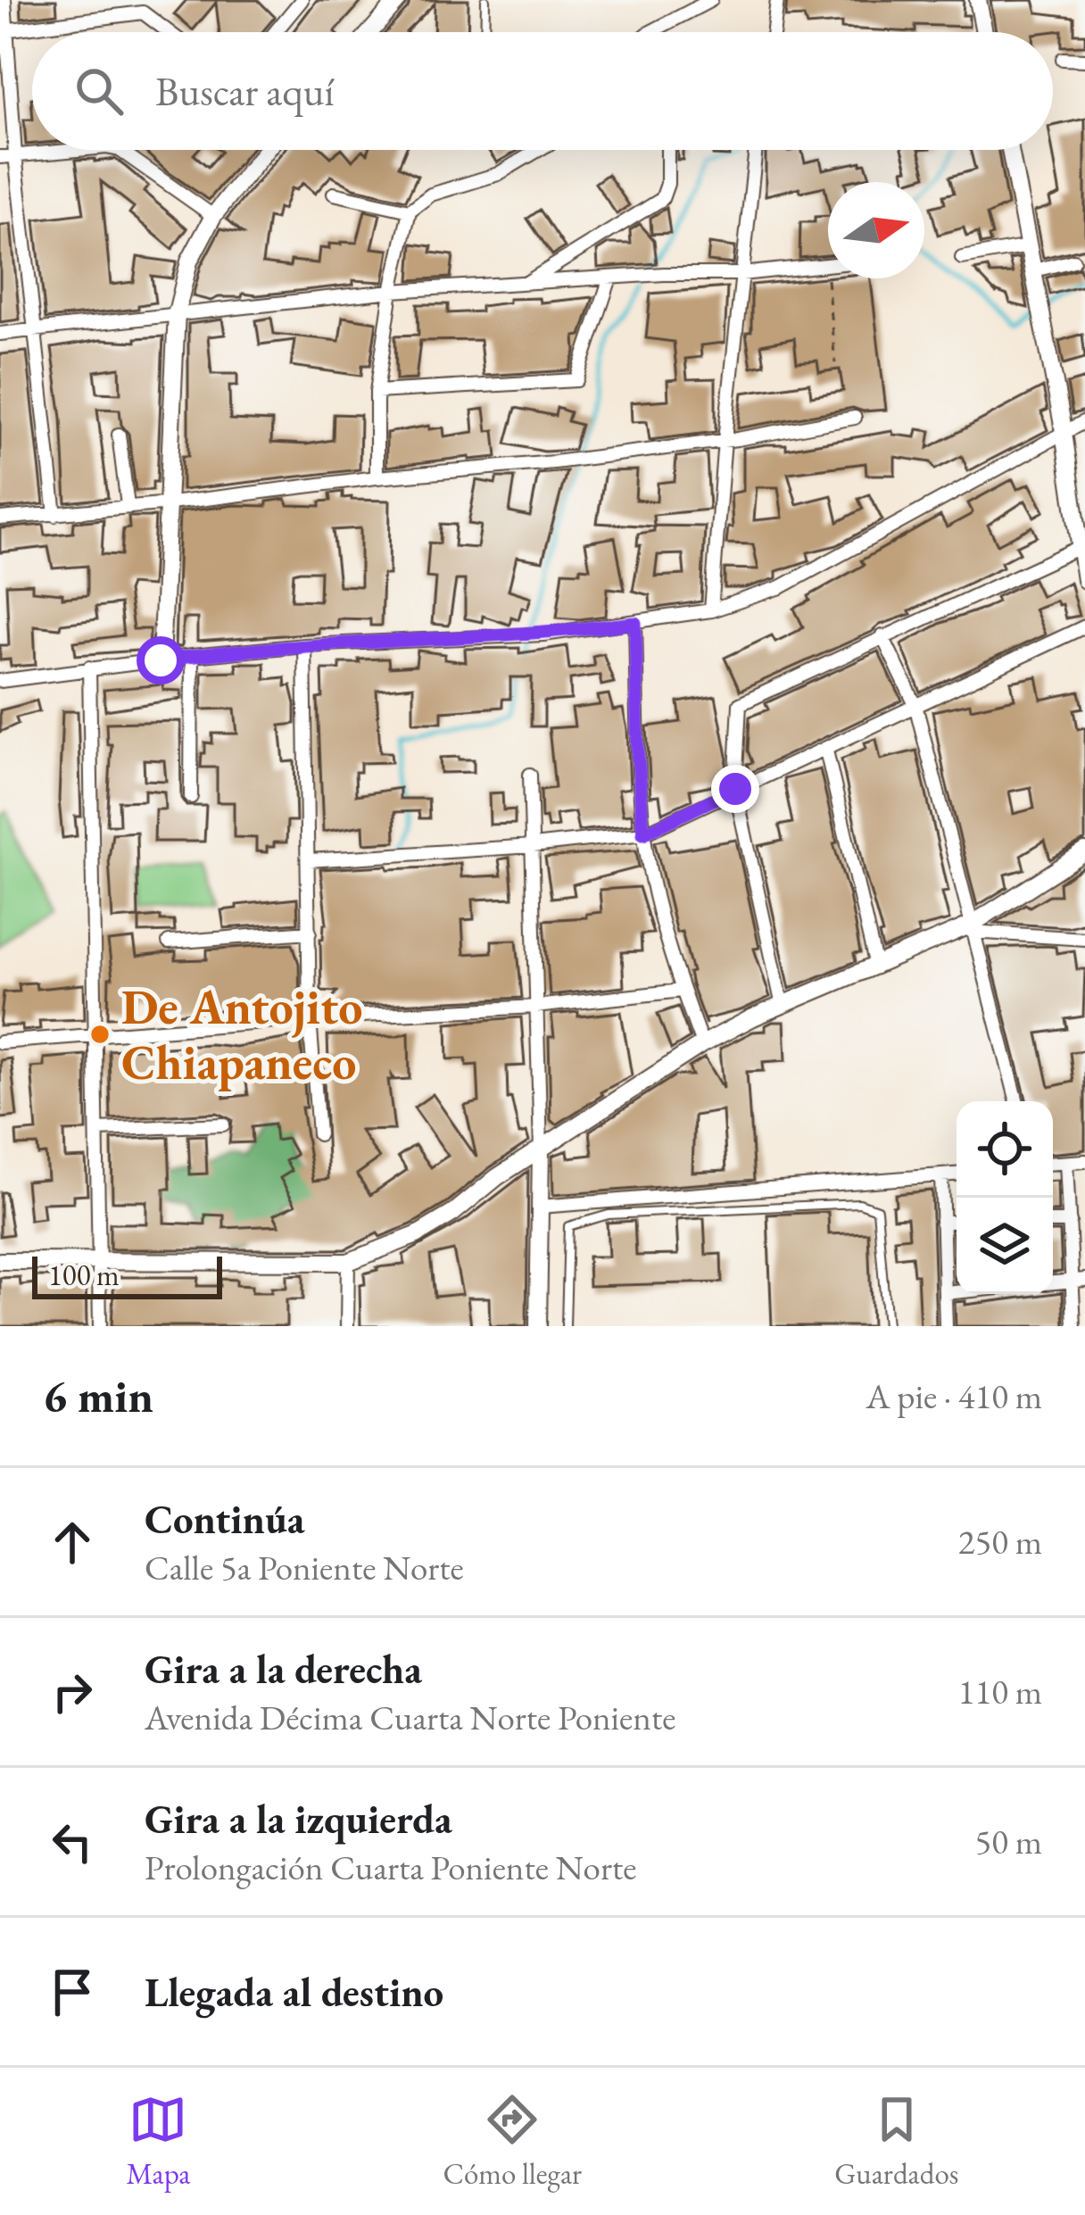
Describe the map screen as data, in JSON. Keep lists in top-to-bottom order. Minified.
{"places":["De Antojito Chiapaneco"],"scale_bar":"100 m","north":"right","page":{"search":"Buscar aquí","scale":"100 m","heading":["6 min","A pie · 410 m"],"list":[["Continúa","Calle 5a Poniente Norte","250 m"],["Gira a la derecha","Avenida Décima Cuarta Norte Poniente","110 m"],["Gira a la izquierda","Prolongación Cuarta Poniente Norte","50 m"],"Llegada al destino"],"nav":["Mapa","Cómo llegar","Guardados"]}}
